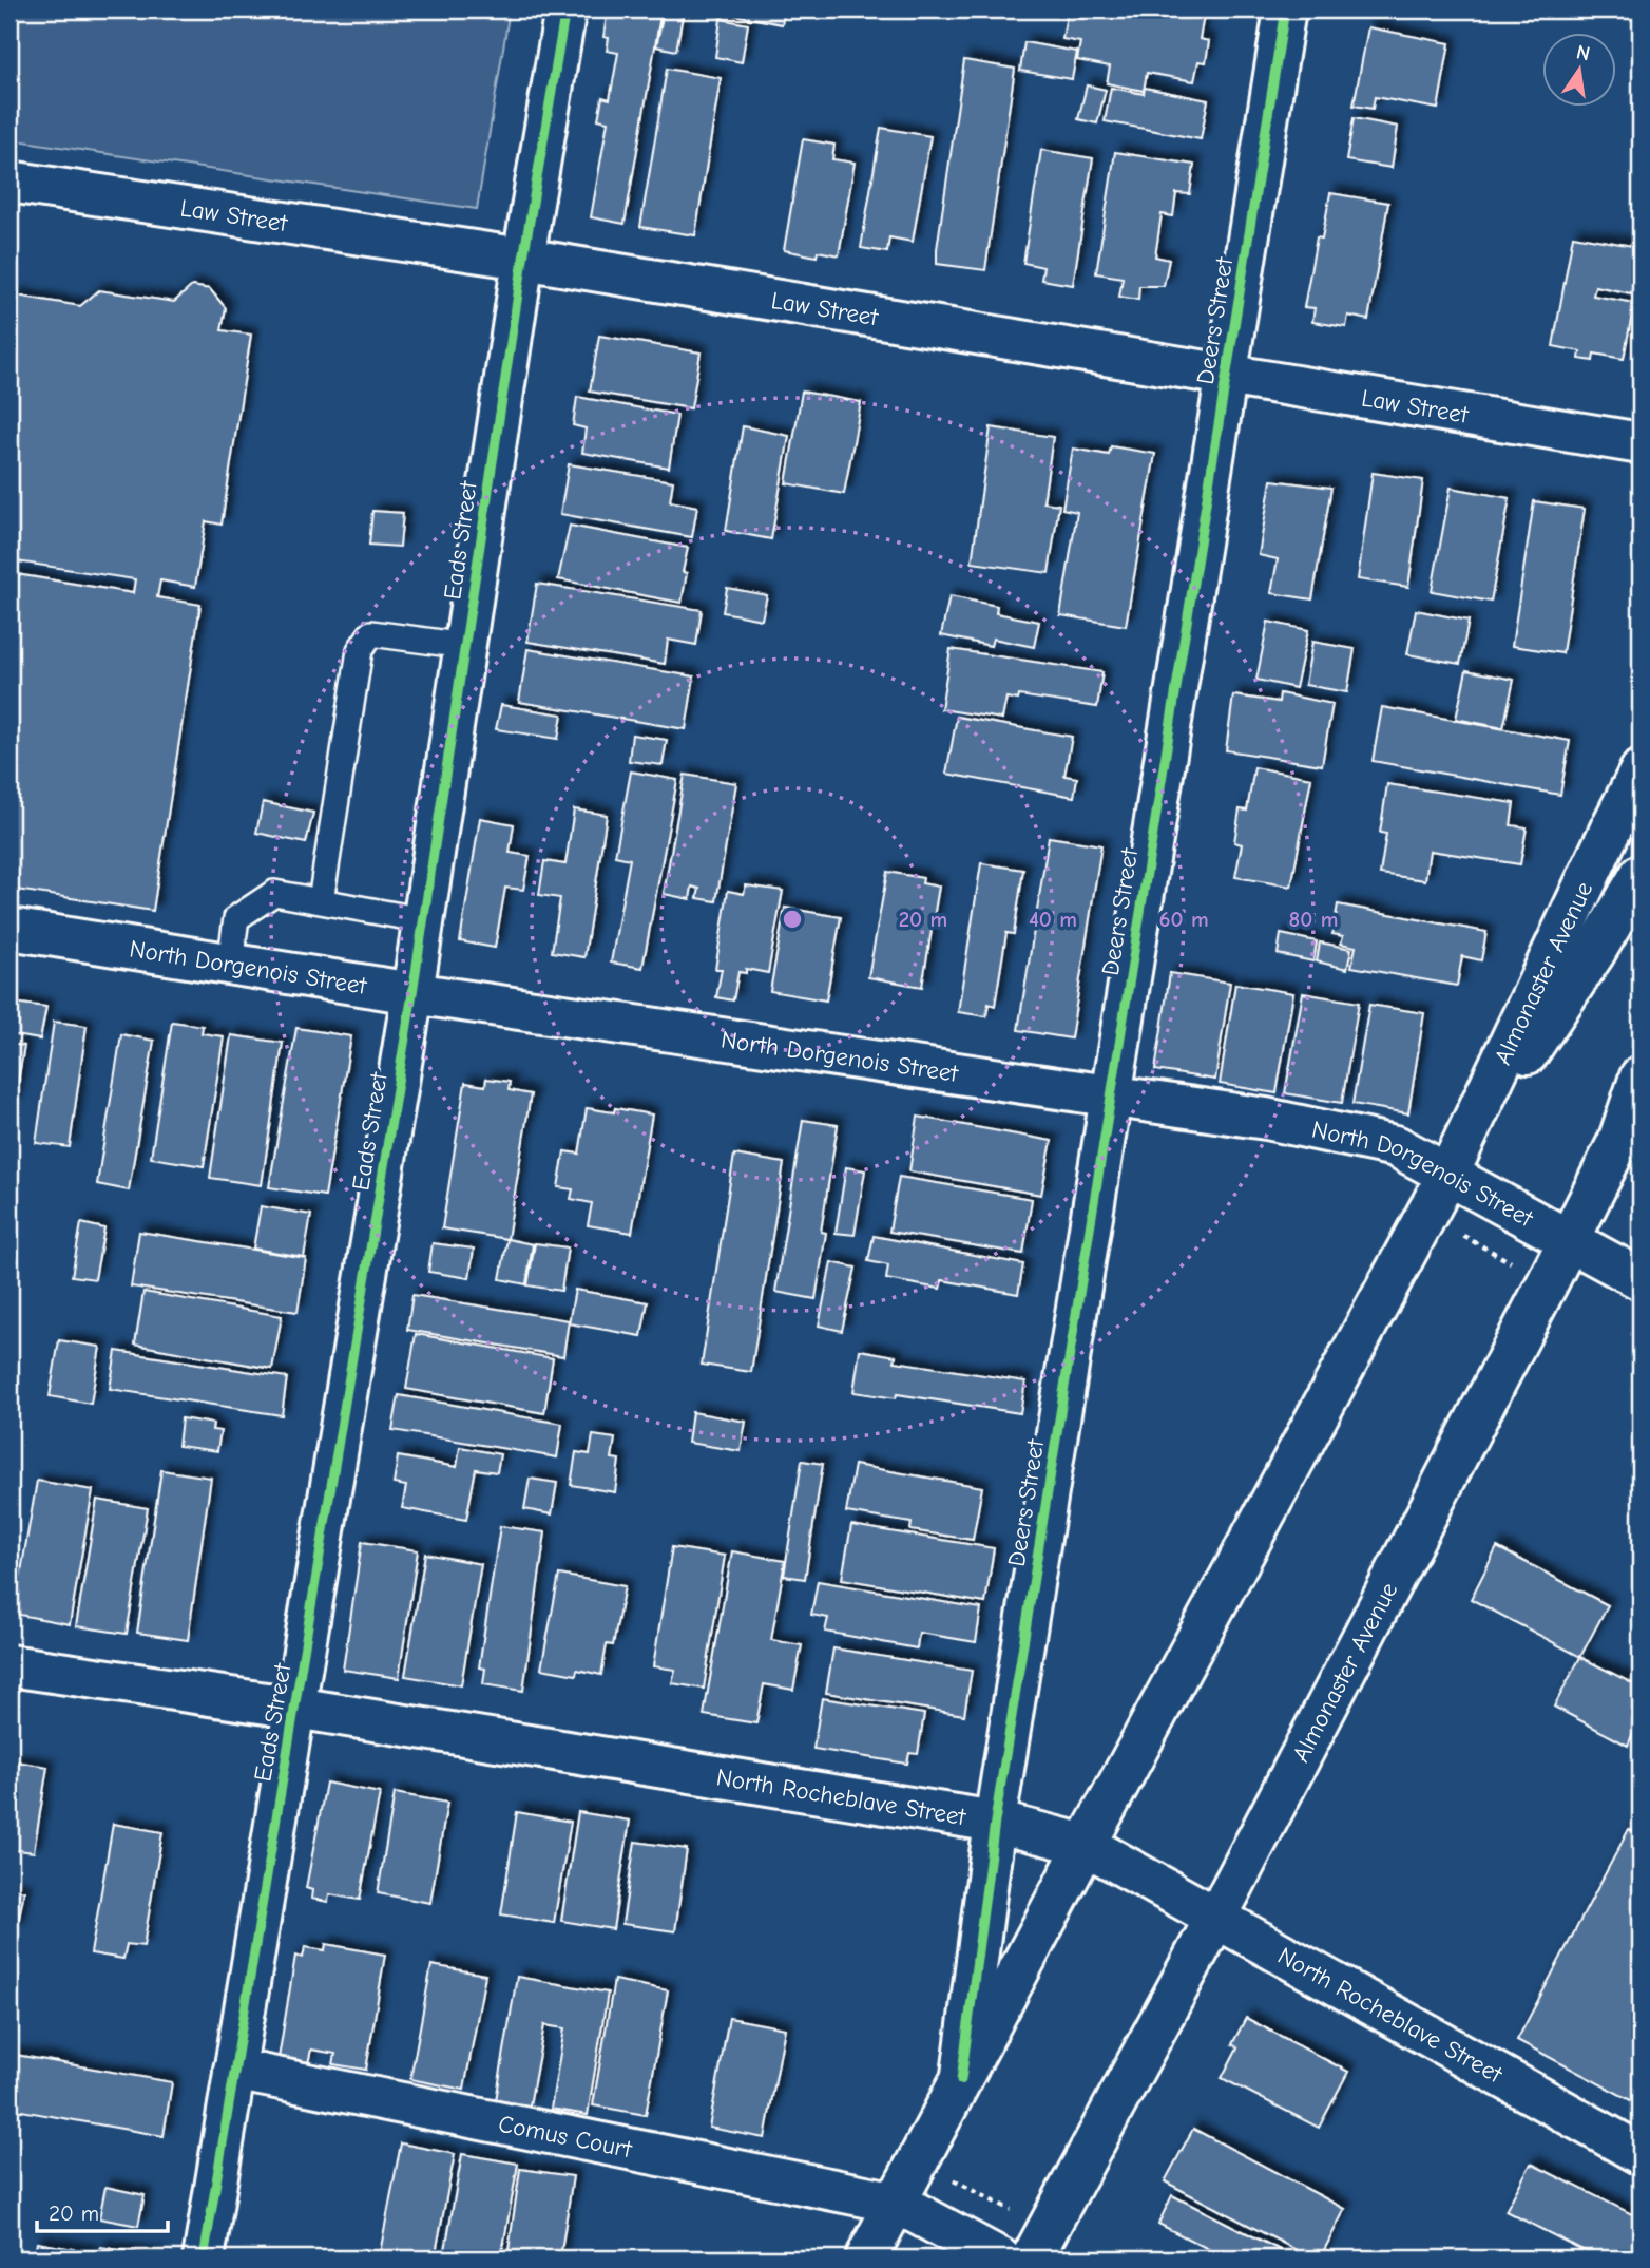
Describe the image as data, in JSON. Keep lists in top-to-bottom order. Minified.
{"streets":{"street":["Law Street","Deers Street","Eads Street","North Dorgenois Street","Almonaster Avenue","North Rocheblave Street","Comus Court"]},"crossings":[["Law Street","Deers Street"],["Law Street","Eads Street"],["Deers Street","North Dorgenois Street"],["Deers Street","Almonaster Avenue"],["Deers Street","North Rocheblave Street"],["Eads Street","North Dorgenois Street"],["Eads Street","North Rocheblave Street"],["Eads Street","Comus Court"],["North Dorgenois Street","Almonaster Avenue"],["Almonaster Avenue","North Rocheblave Street"],["Almonaster Avenue","Comus Court"]],"scale_bar":"20 m","north":"top","rings":["20 m","40 m","60 m","80 m"]}
